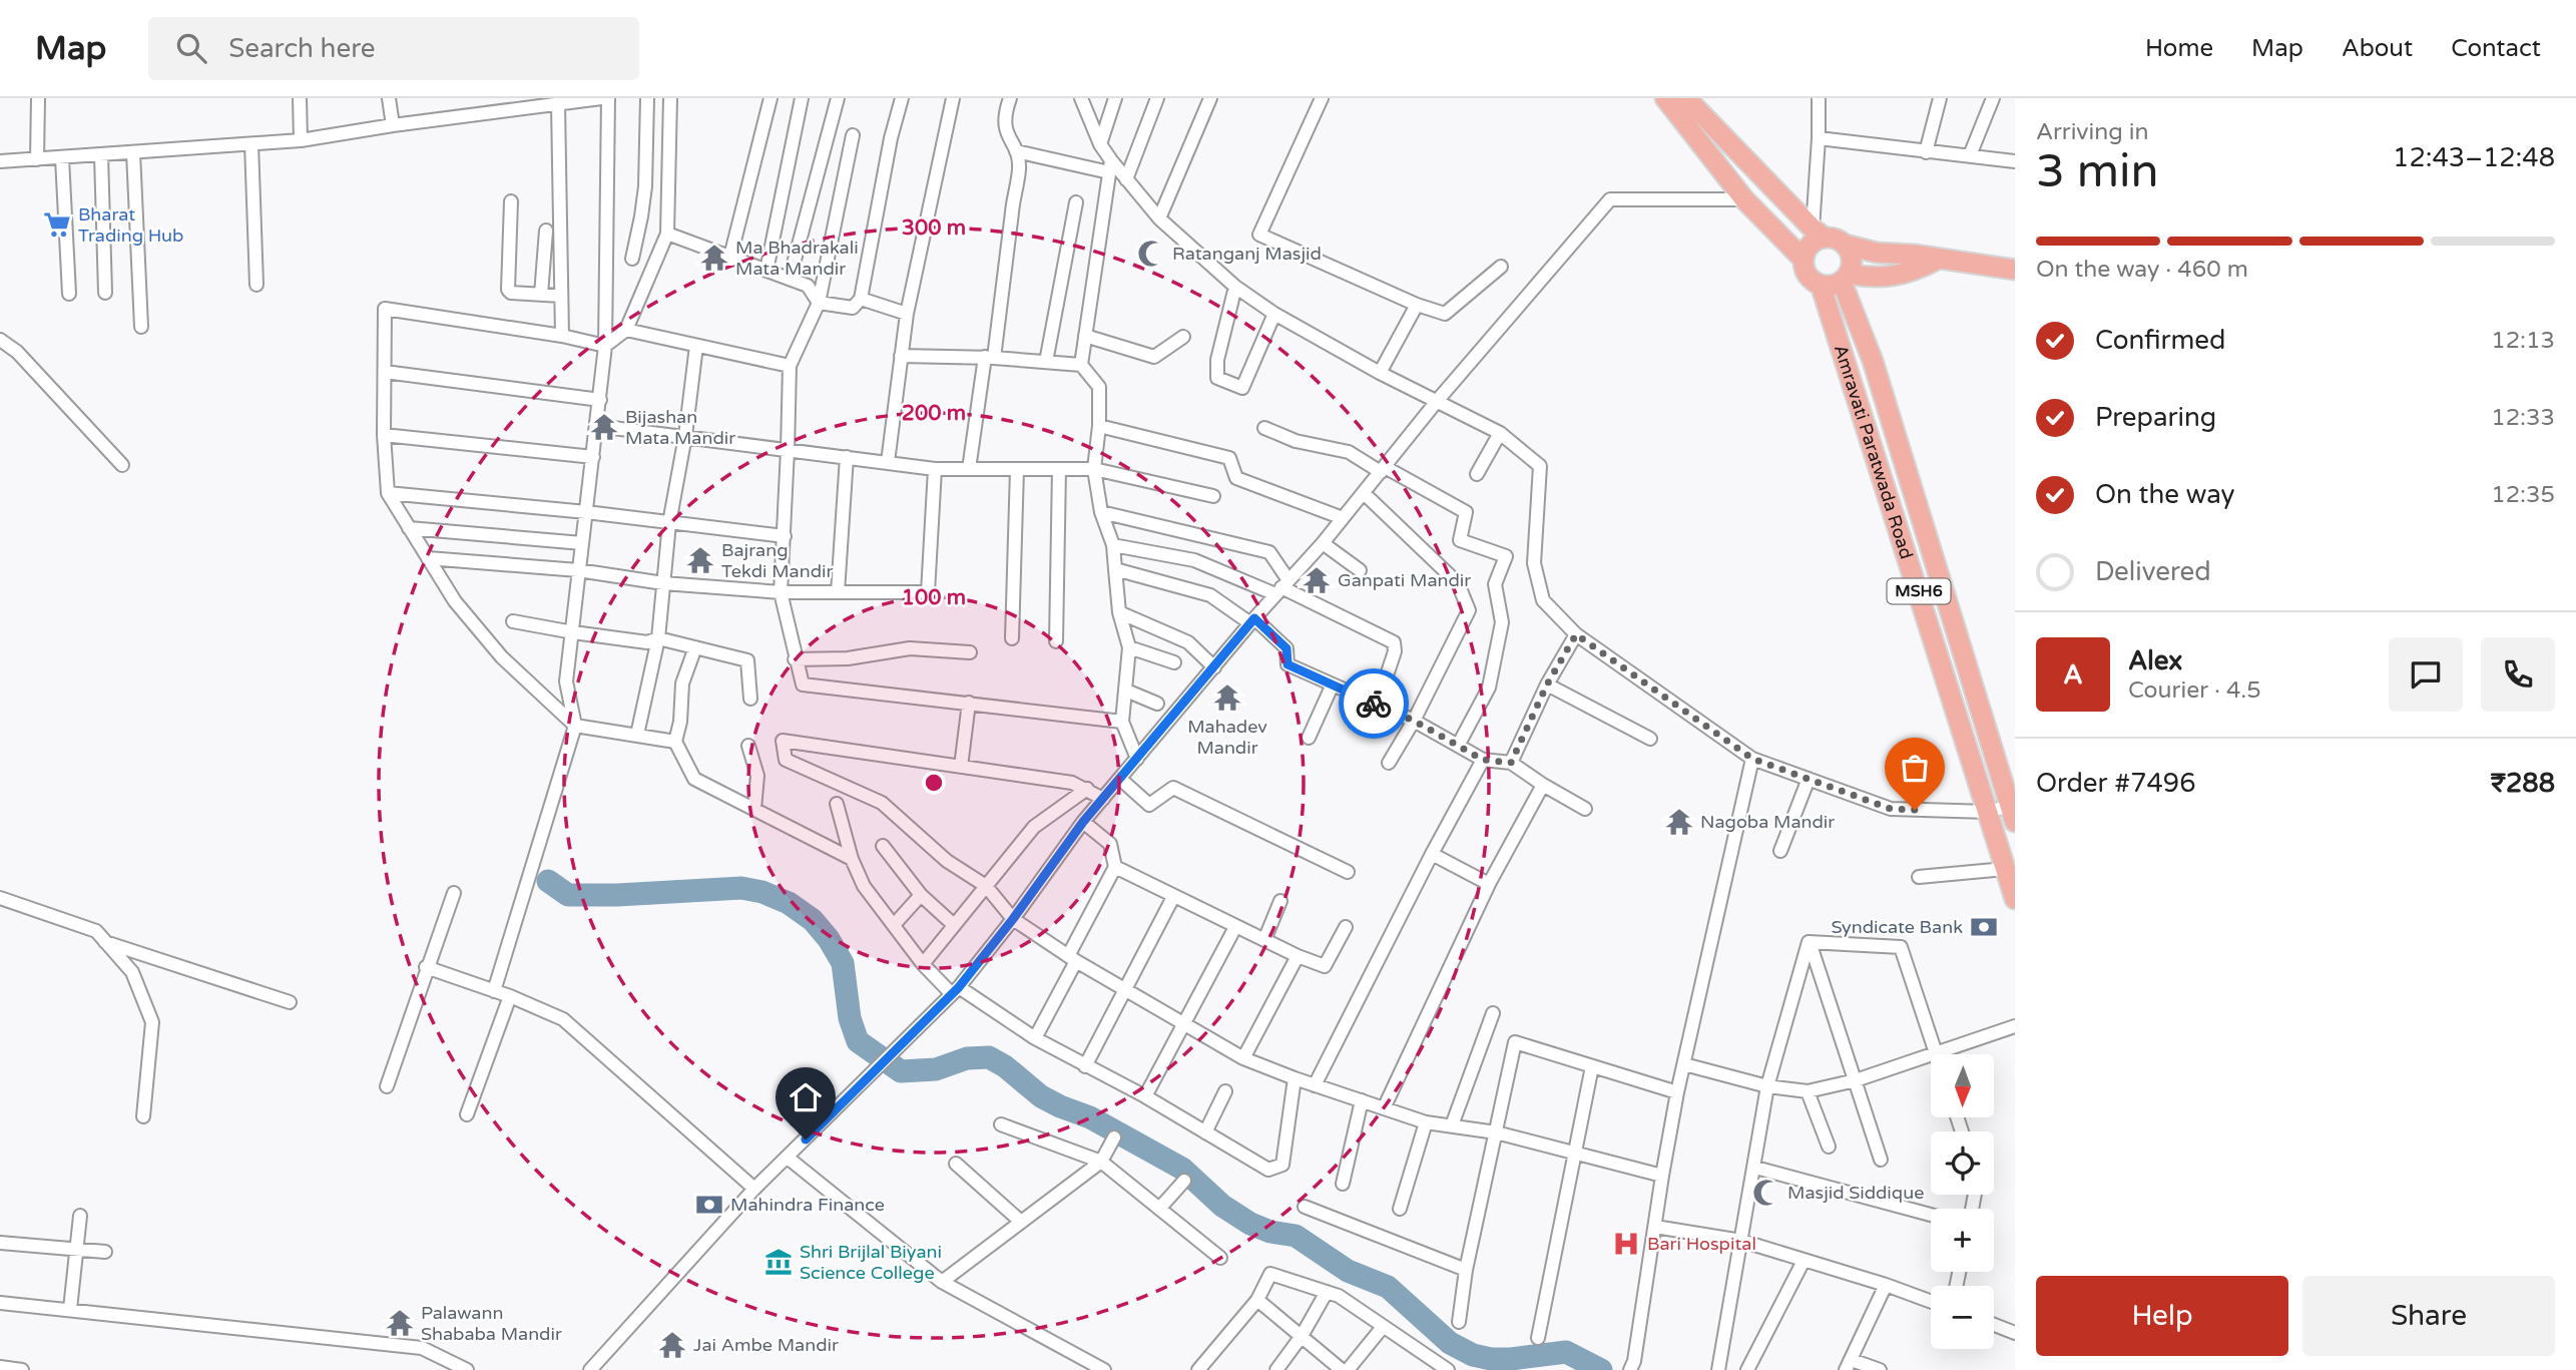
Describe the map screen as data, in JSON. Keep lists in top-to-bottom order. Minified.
{"streets":{"main road":["Amravati Paratwada Road","MSH6"]},"places":{"supermarket":["Bharat Trading Hub"],"mosque":["Ratanganj Masjid","Masjid Siddique"],"temple":["Ma Bhadrakali Mata Mandir","Bijashan Mata Mandir","Bajrang Tekdi Mandir","Ganpati Mandir","Mahadev Mandir","Nagoba Mandir","Palawann Shababa Mandir","Jai Ambe Mandir"],"bank":["Syndicate Bank","Mahindra Finance"],"hospital":["Bari Hospital"],"museum":["Shri Brijlal Biyani Science College"]},"north":"bottom","page":{"header":"Map","search":"Search here","nav":["Home","Map","About","Contact"],"heading":["3 min","Arriving in","12:43–12:48"],"panel":["Alex","Courier · 4.5","Order #7496","₹288"],"bar":"On the way · 460 m","list":[["Confirmed","12:13"],["Preparing","12:33"],["On the way","12:35"],"Delivered"],"round":"A","map_buttons":["+","−"],"buttons":["Help","Share"]},"rings":["300 m","200 m","100 m"]}
